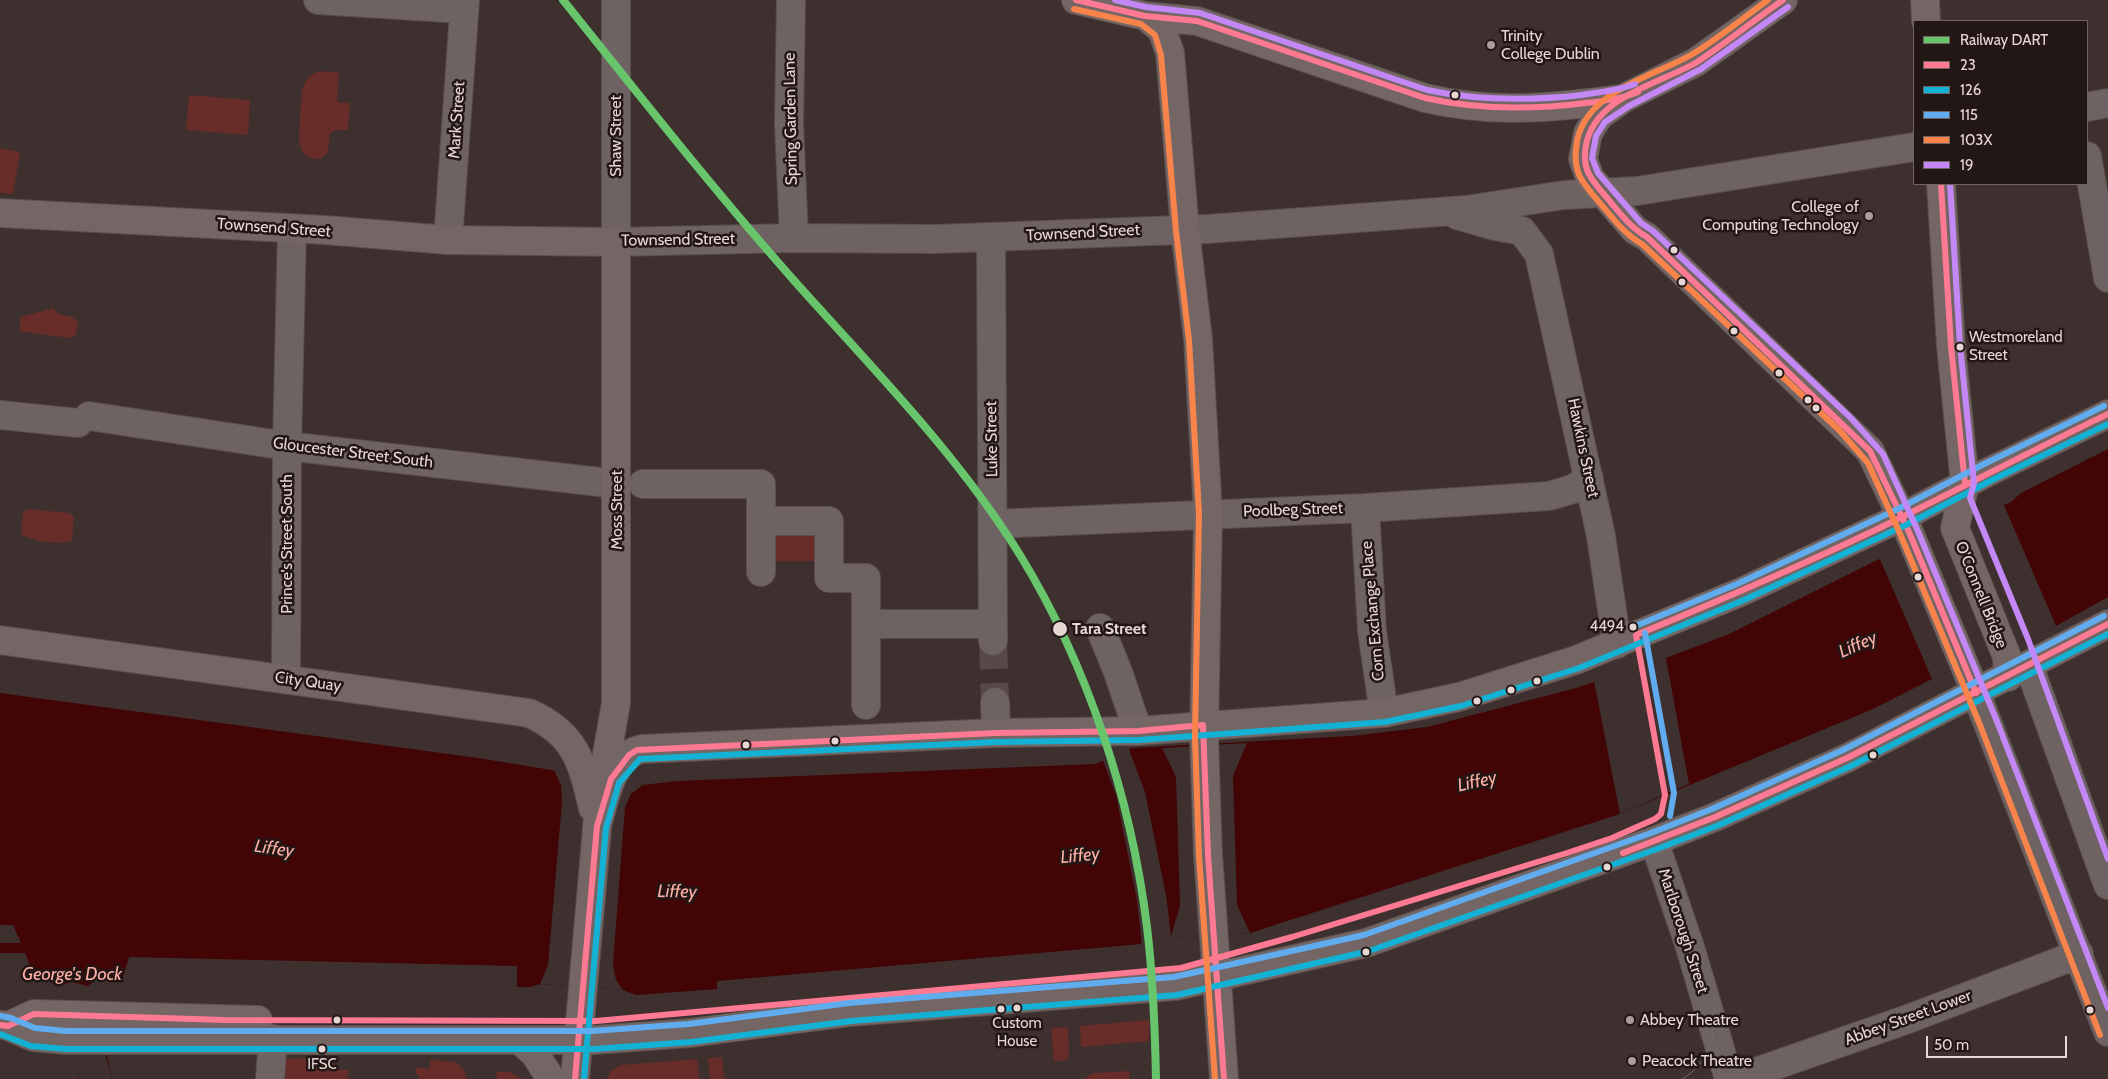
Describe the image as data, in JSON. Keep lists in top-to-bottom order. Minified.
{"streets":{"main road":["Townsend Street","Moss Street","O'Connell Bridge","City Quay"],"street":["Spring Garden Lane","Mark Street","Shaw Street","Luke Street","Hawkins Street","Gloucester Street South","Poolbeg Street","Prince's Street South","Corn Exchange Place","Marlborough Street","Abbey Street Lower"]},"crossings":[["Spring Garden Lane","Townsend Street"],["Mark Street","Townsend Street"],["Shaw Street","Townsend Street"],["Shaw Street","Moss Street"],["Townsend Street","Luke Street"],["Townsend Street","Hawkins Street"],["Townsend Street","Moss Street"],["Townsend Street","Prince's Street South"],["Luke Street","Poolbeg Street"],["Hawkins Street","Poolbeg Street"],["Gloucester Street South","Moss Street"],["Gloucester Street South","Prince's Street South"],["Moss Street","City Quay"],["Poolbeg Street","Corn Exchange Place"],["Prince's Street South","City Quay"]],"water":["Liffey","George's Dock"],"places":["Trinity College Dublin","College of Computing Technology","Westmoreland Street","4494","Tara Street","Custom House","Abbey Theatre","IFSC","Peacock Theatre"],"lines":["rail line DART","transit line 23","transit line 103X","transit line 19","transit line 115","transit line 126"],"legend":["Railway DART","23","126","115","103X","19"],"scale_bar":"50 m"}
